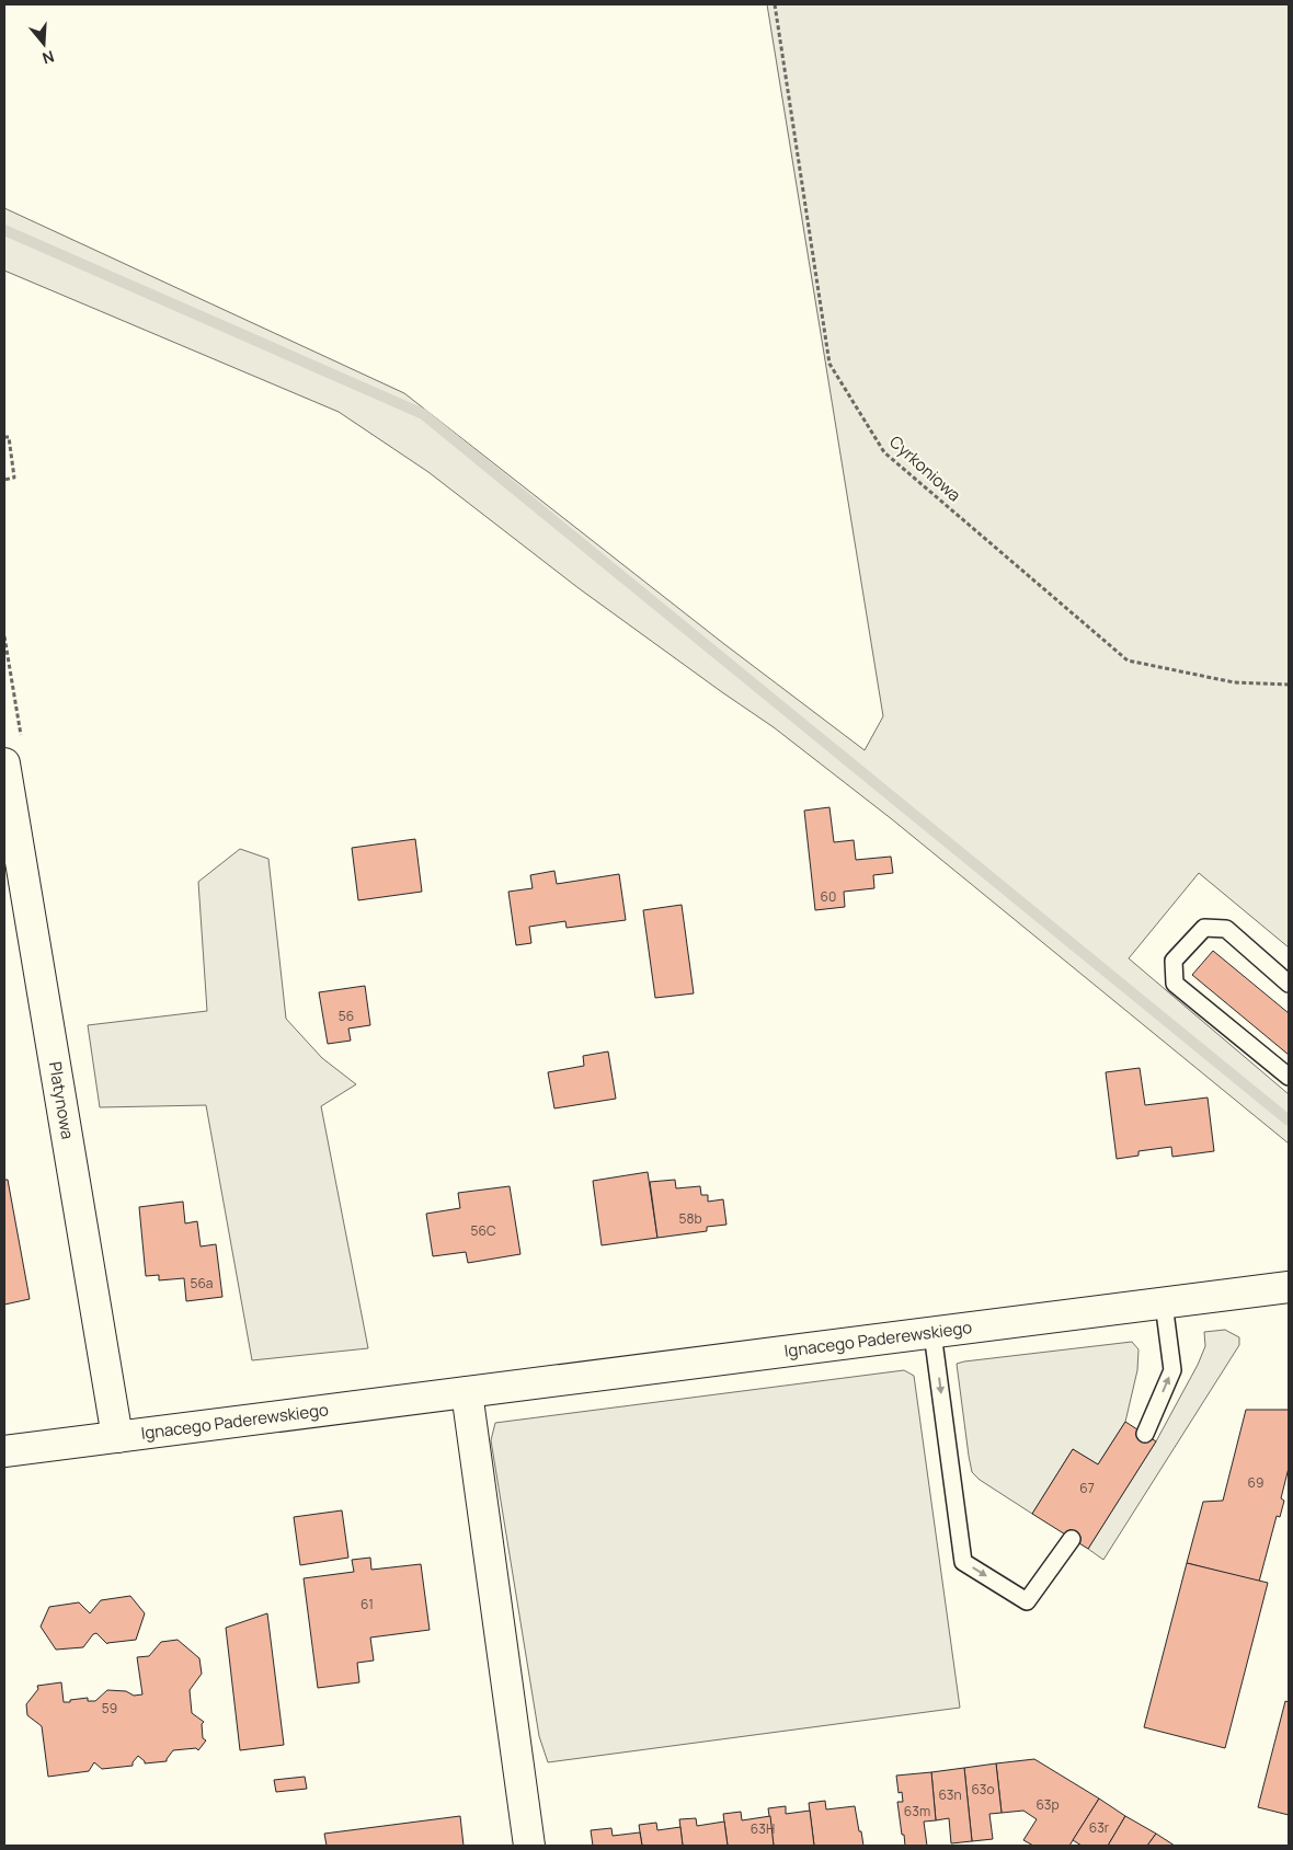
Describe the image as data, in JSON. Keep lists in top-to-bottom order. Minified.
{"streets":{"street":["Platynowa","Ignacego Paderewskiego"],"path":["Cyrkoniowa"]},"crossings":[["Platynowa","Ignacego Paderewskiego"]],"house_numbers":["60","56","58b","56C","56a","69","67","61","59","63o","63n","63p","63m","63r","63H"],"north":"bottom"}
